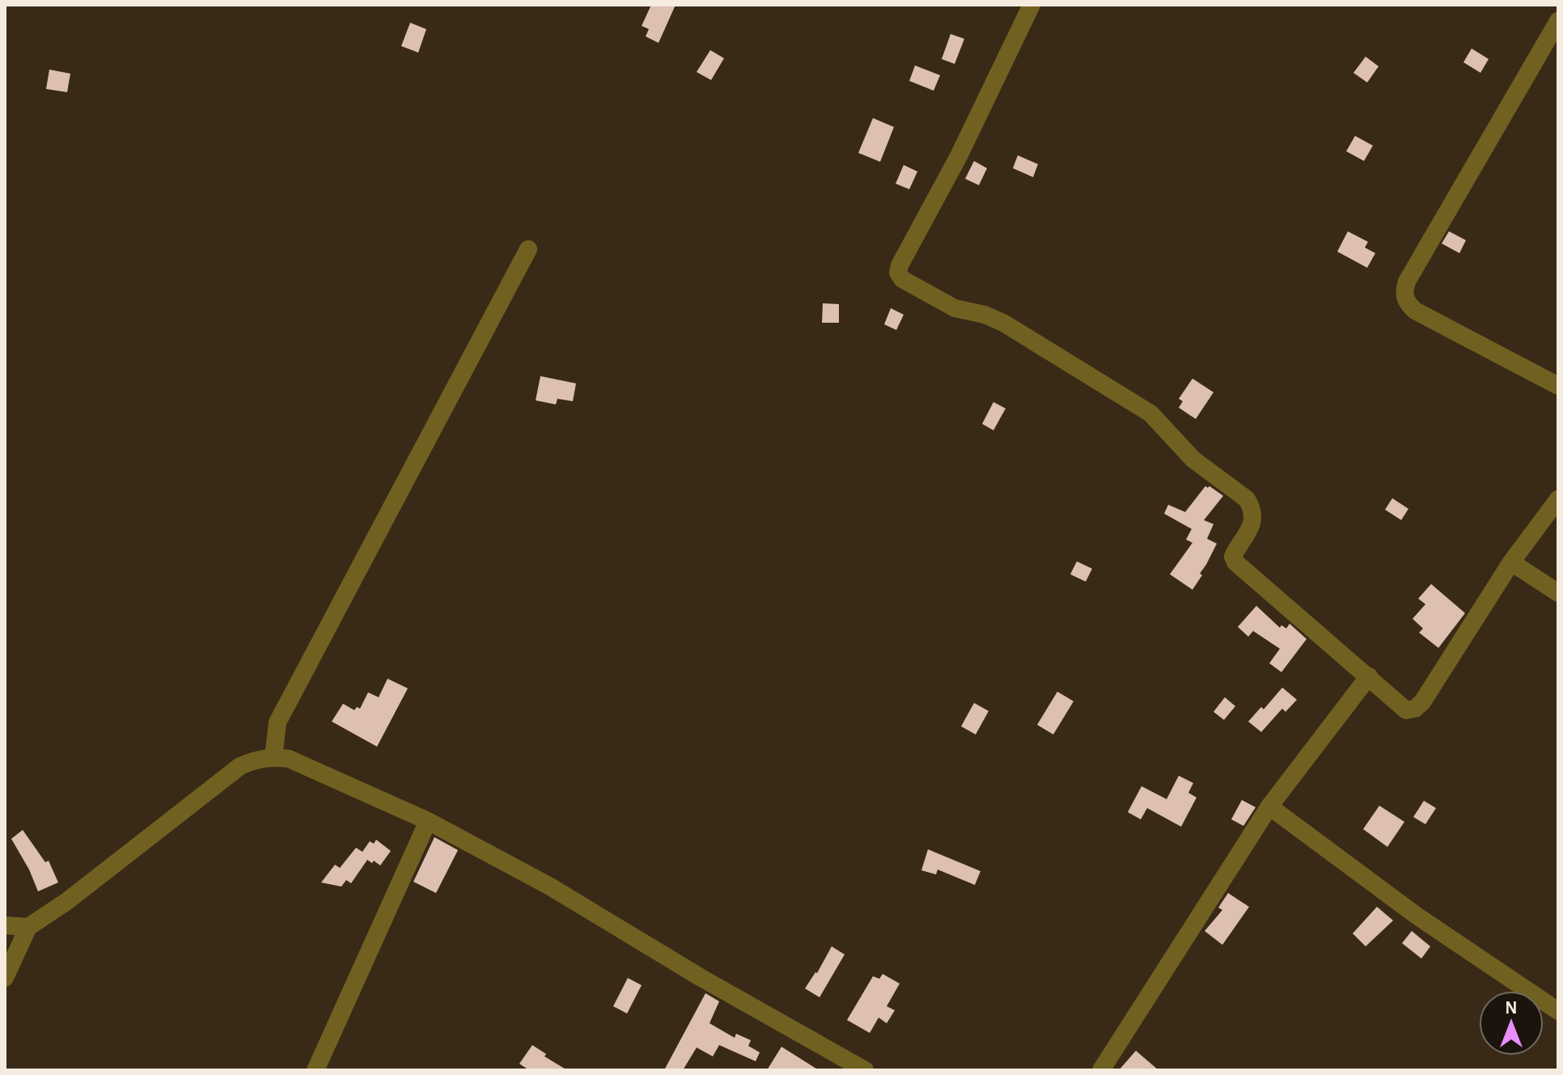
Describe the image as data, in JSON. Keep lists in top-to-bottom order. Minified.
{"north":"top"}
